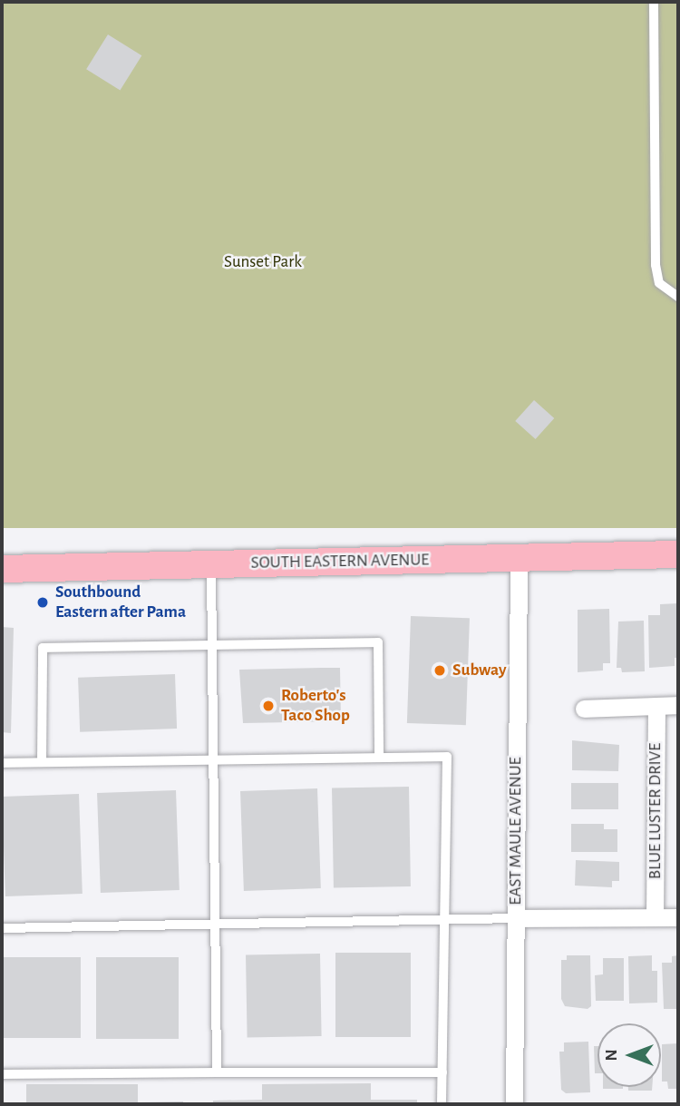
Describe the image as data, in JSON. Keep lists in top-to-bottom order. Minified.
{"streets":{"main road":["SOUTH EASTERN AVENUE"],"street":["BLUE LUSTER DRIVE","EAST MAULE AVENUE"]},"crossings":[["SOUTH EASTERN AVENUE","EAST MAULE AVENUE"]],"parks":["Sunset Park"],"places":["Southbound Eastern after Pama","Subway","Roberto's Taco Shop"],"north":"left"}
